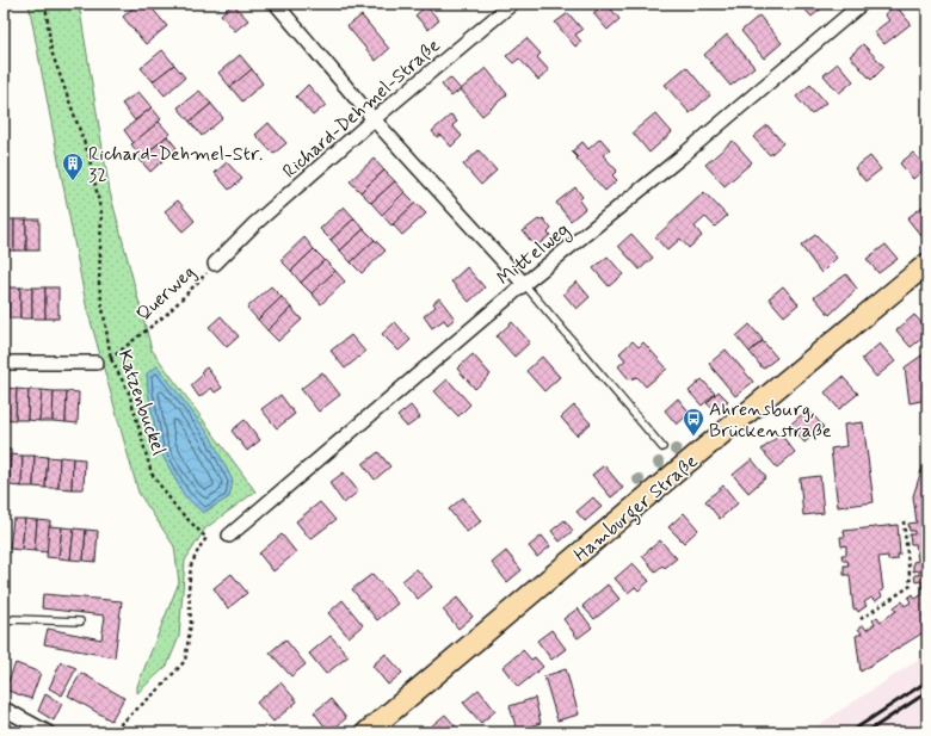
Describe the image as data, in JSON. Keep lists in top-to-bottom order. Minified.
{"streets":{"main road":["Hamburger Straße"],"street":["Richard-Dehmel-Straße","Mittelweg"],"path":["Querweg","Katzenbuckel"]},"crossings":[["Richard-Dehmel-Straße","Querweg"],["Querweg","Katzenbuckel"]],"places":{"building":["Richard-Dehmel-Str. 32"],"bus stop":["Ahrensburg, Brückenstraße"]}}
